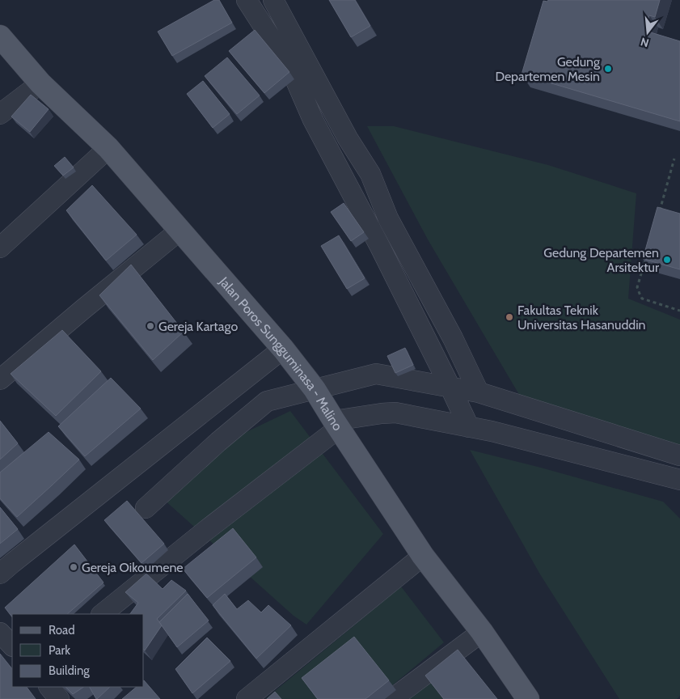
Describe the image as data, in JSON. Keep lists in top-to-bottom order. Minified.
{"streets":{"main road":["Jalan Poros Sungguminasa - Malino"]},"places":["Gedung Departemen Mesin","Gedung Departemen Arsitektur","Fakultas Teknik Universitas Hasanuddin","Gereja Kartago","Gereja Oikoumene"],"legend":["Road","Park","Building"],"north":"bottom"}
